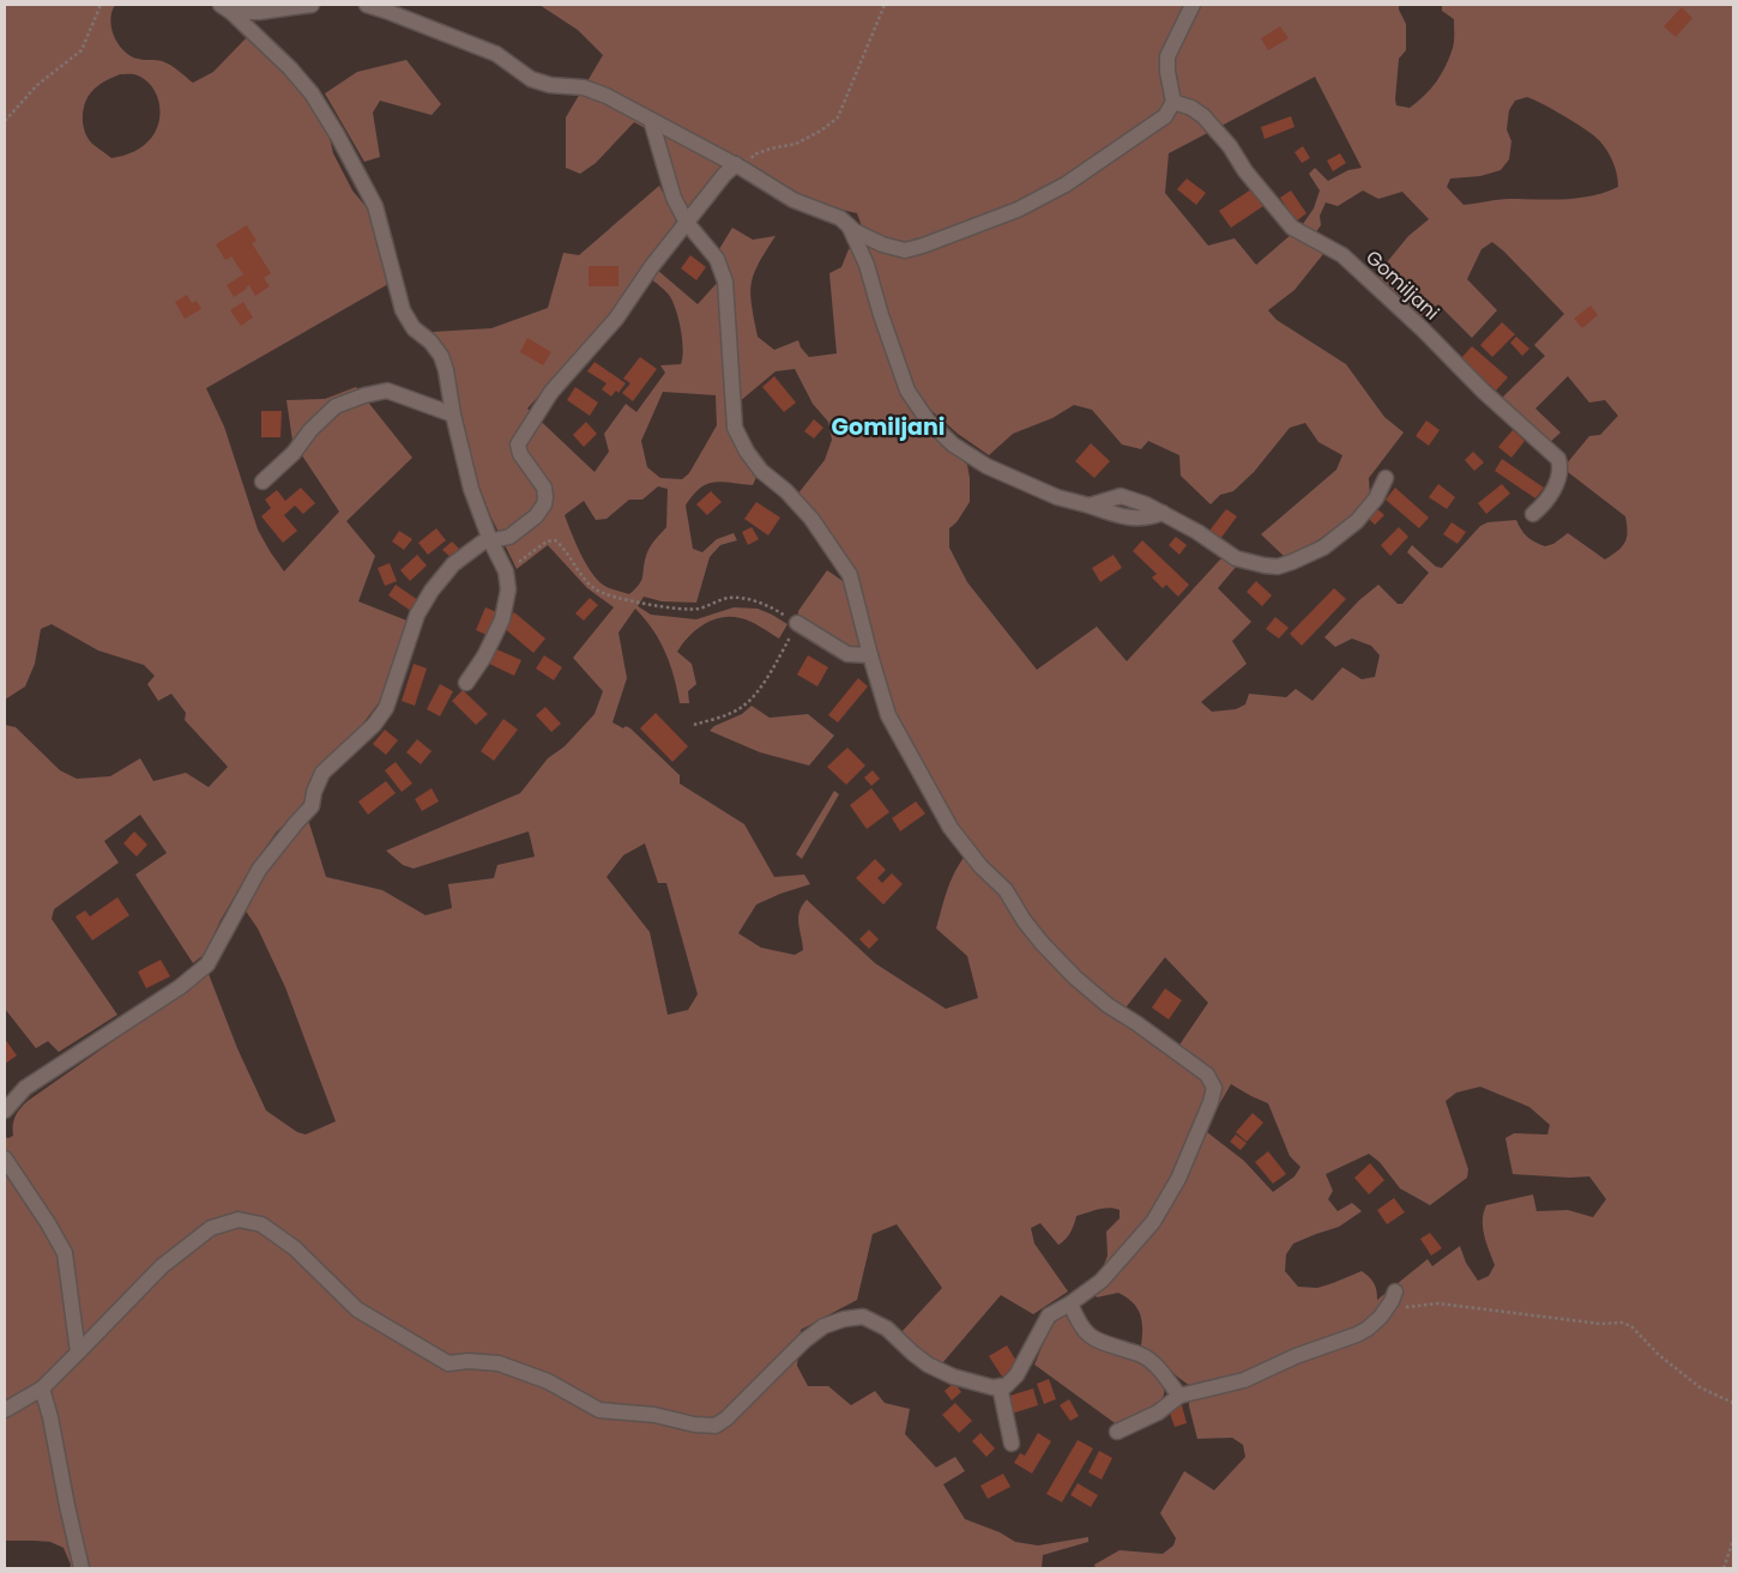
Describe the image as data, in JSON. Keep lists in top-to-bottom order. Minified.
{"streets":{"street":["Gomiljani"]},"districts":["Gomiljani"]}
